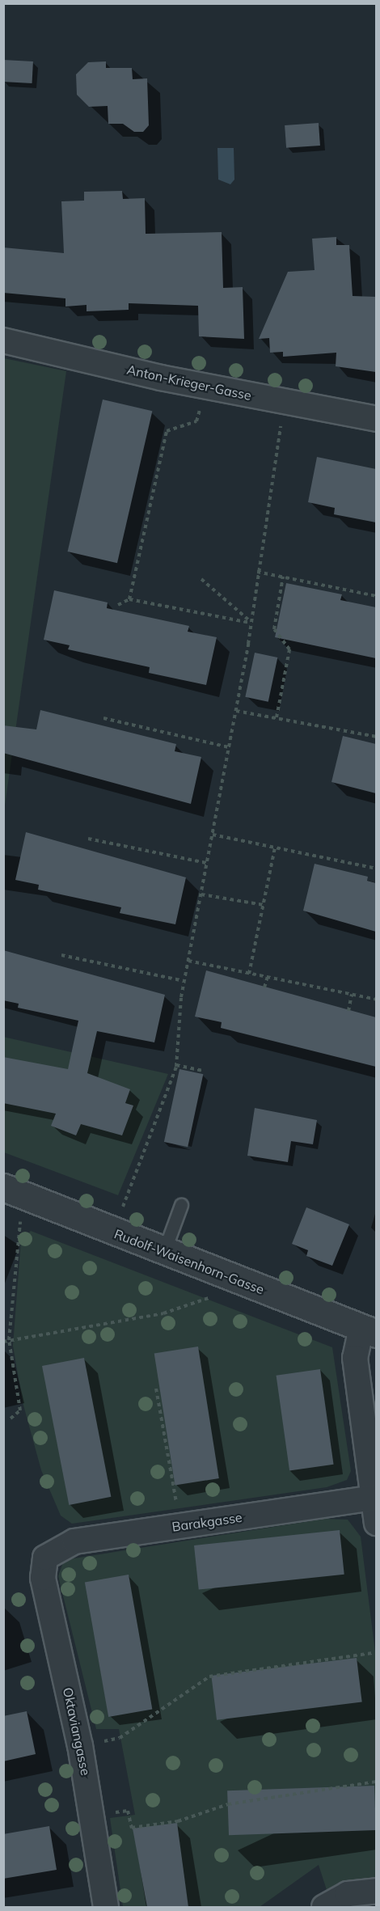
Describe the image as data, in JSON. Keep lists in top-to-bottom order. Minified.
{"streets":{"street":["Anton-Krieger-Gasse","Rudolf-Waisenhorn-Gasse","Barakgasse","Oktaviangasse"]},"crossings":[["Barakgasse","Oktaviangasse"]]}
